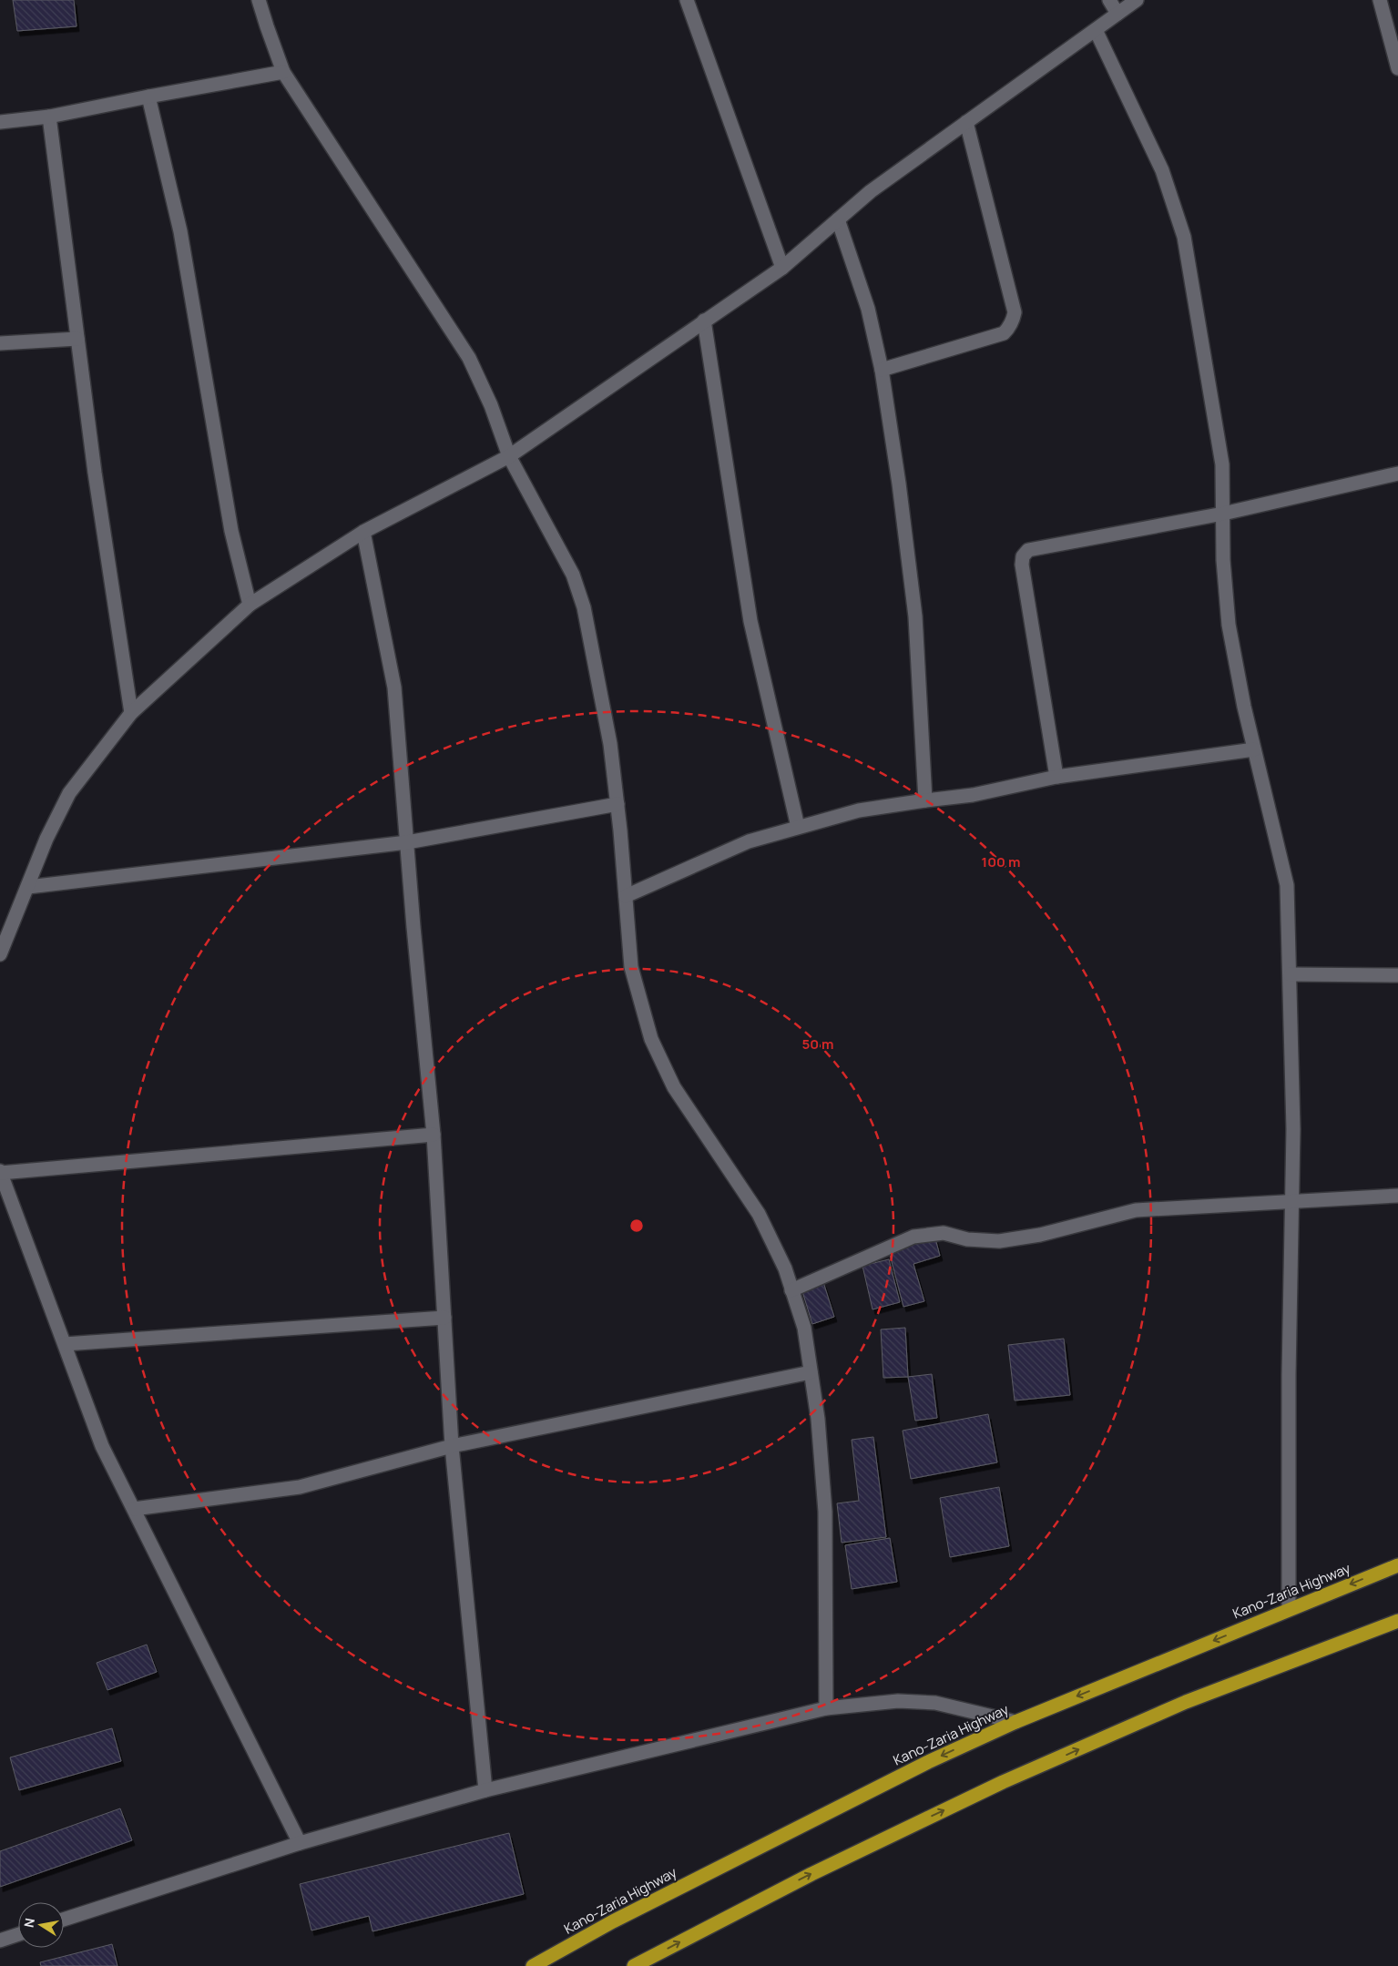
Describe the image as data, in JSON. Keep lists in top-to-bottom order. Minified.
{"streets":{"highway":["Kano-Zaria Highway"]},"north":"left","rings":["100 m","50 m"]}
